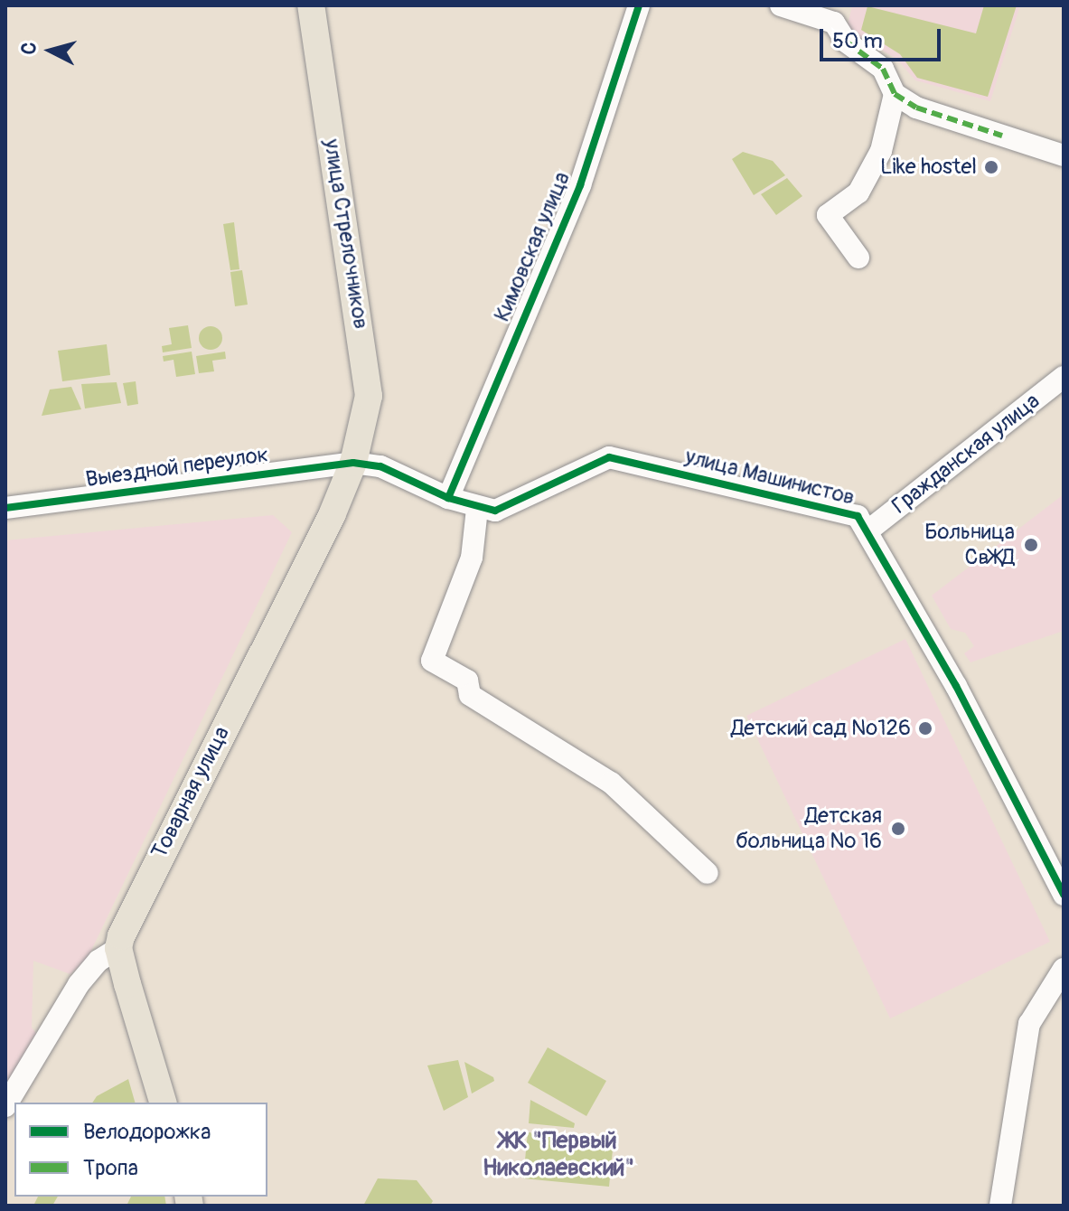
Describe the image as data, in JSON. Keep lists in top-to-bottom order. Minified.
{"streets":{"main road":["улица Стрелочников","Товарная улица"],"street":["Кимовская улица","Гражданская улица","Выездной переулок","улица Машинистов"]},"crossings":[["улица Стрелочников","Выездной переулок"],["улица Стрелочников","улица Машинистов"],["улица Стрелочников","Товарная улица"],["Кимовская улица","улица Машинистов"],["Гражданская улица","улица Машинистов"],["Выездной переулок","улица Машинистов"],["Выездной переулок","Товарная улица"],["улица Машинистов","Товарная улица"]],"districts":["ЖК \"Первый Николаевский\""],"places":["Like hostel","Больница СвЖД","Детский сад №126","Детская больница № 16"],"legend":["Велодорожка","Тропа"],"scale_bar":"50 m","north":"left"}
